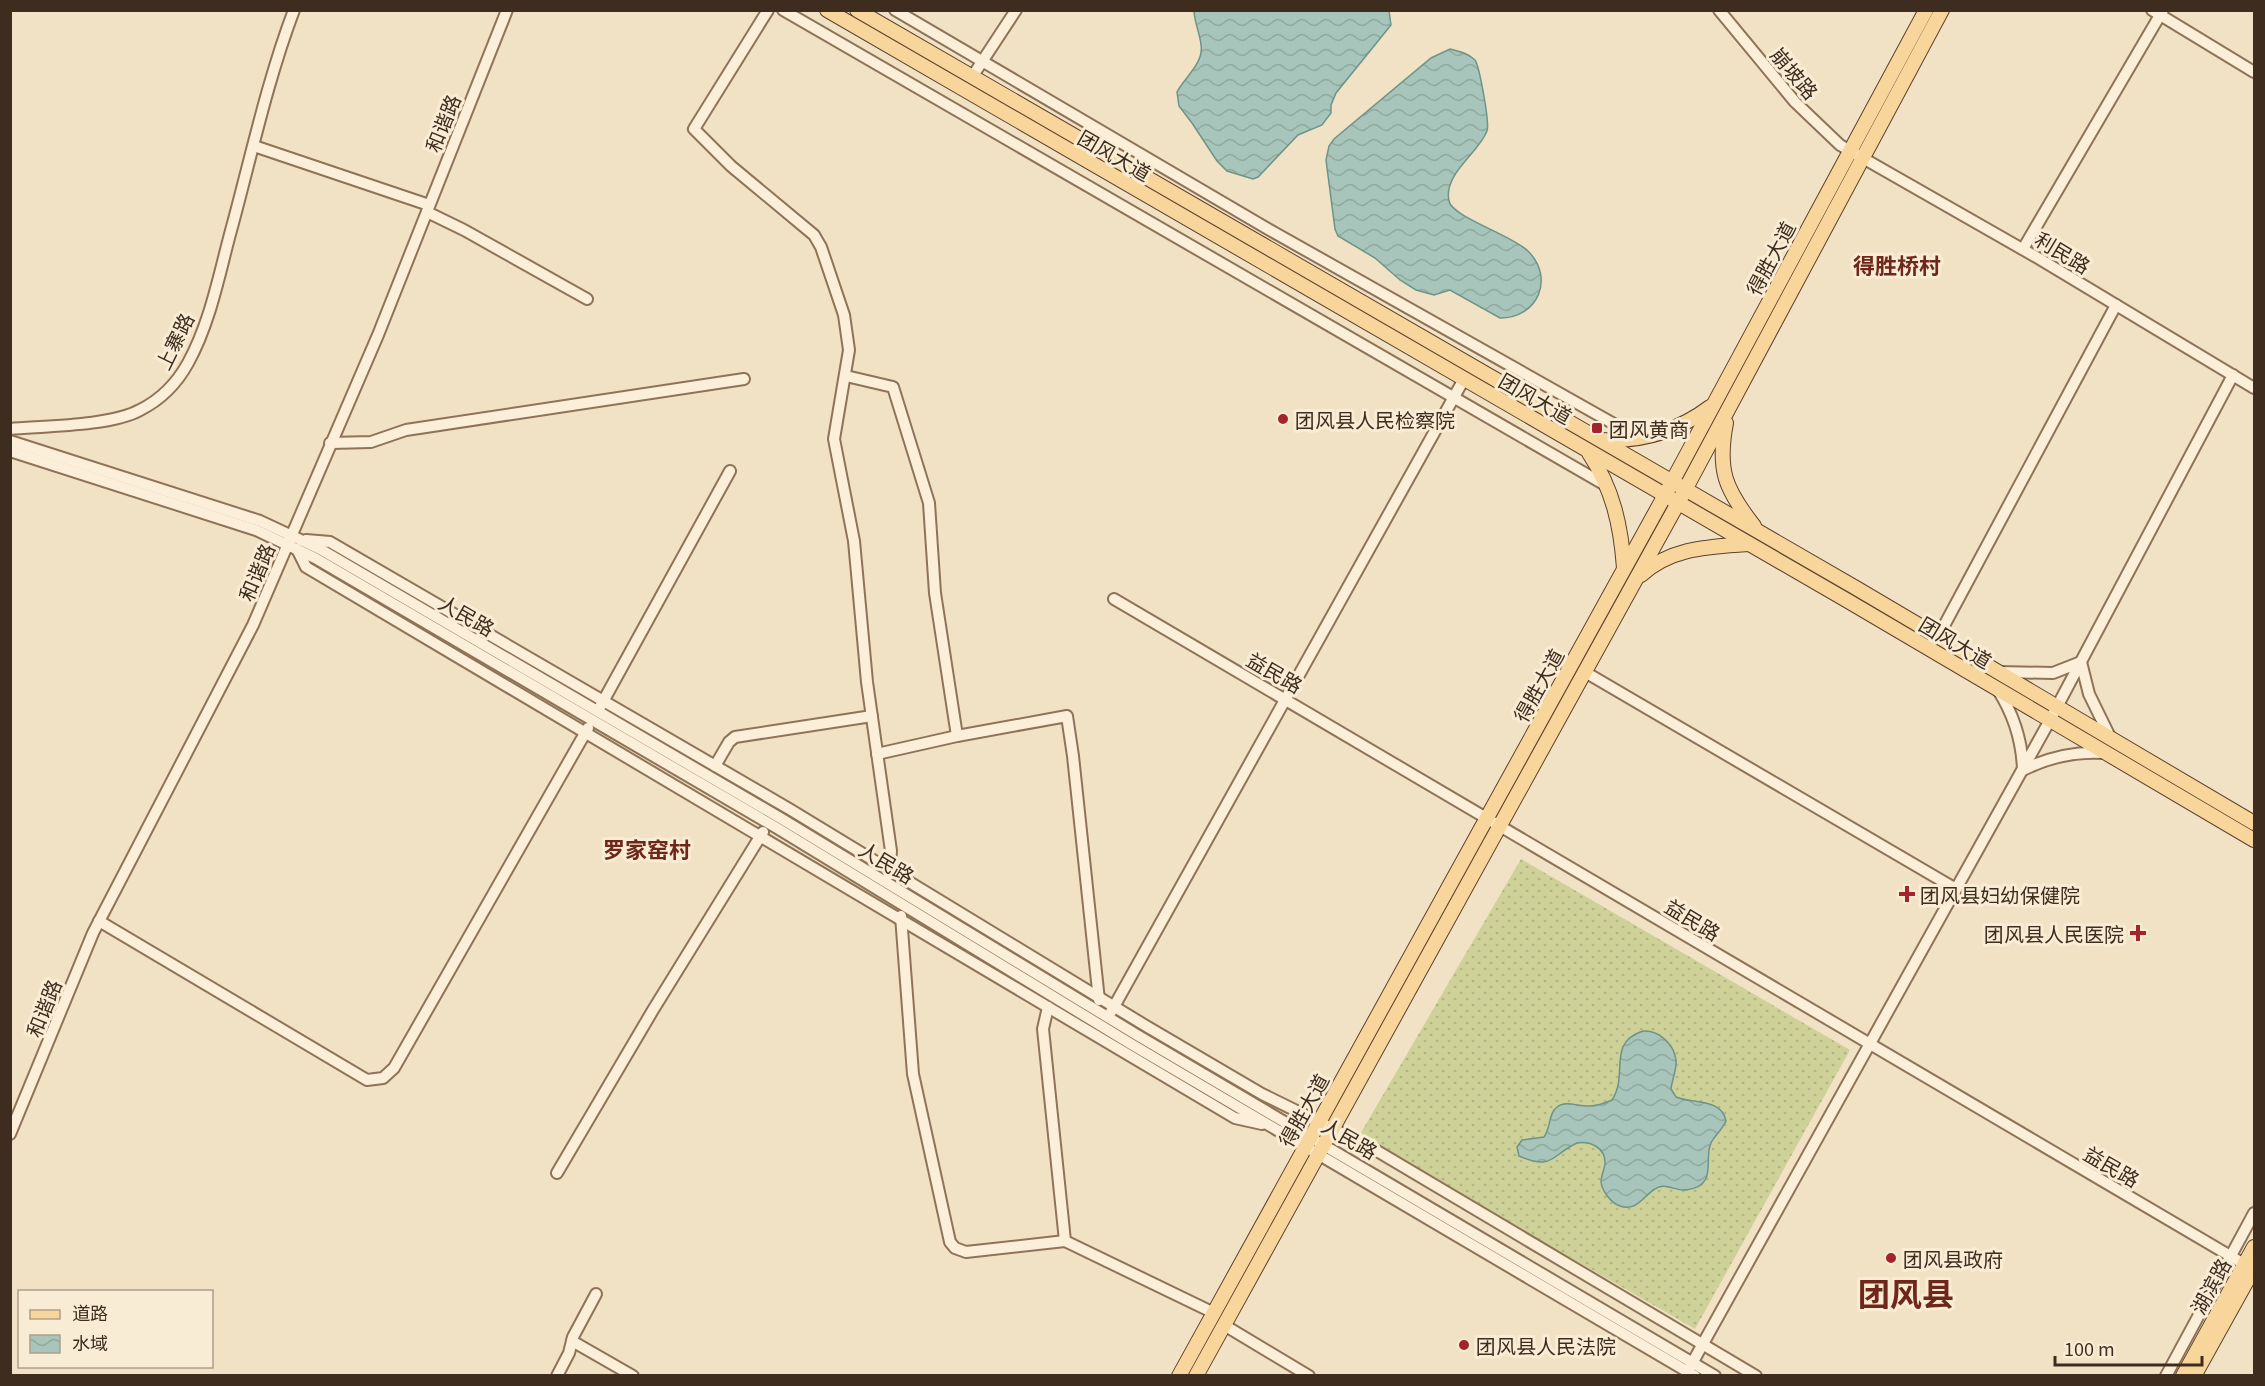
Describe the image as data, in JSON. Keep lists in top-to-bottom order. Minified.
{"streets":{"main road":["团风大道","得胜大道","湖滨路"],"street":["崩坡路","和谐路","利民路","上寨路","人民路","益民路"]},"crossings":[["崩坡路","利民路"],["崩坡路","得胜大道"],["和谐路","人民路"],["团风大道","得胜大道"],["利民路","得胜大道"],["得胜大道","人民路"],["得胜大道","益民路"],["益民路","湖滨路"]],"districts":["得胜桥村","罗家窑村","团风县"],"places":{"other":["团风县人民检察院","团风县政府","团风县人民法院"],"transit":["团风黄商"],"health":["团风县妇幼保健院","团风县人民医院"]},"legend":["道路","水域"],"scale_bar":"100 m"}
